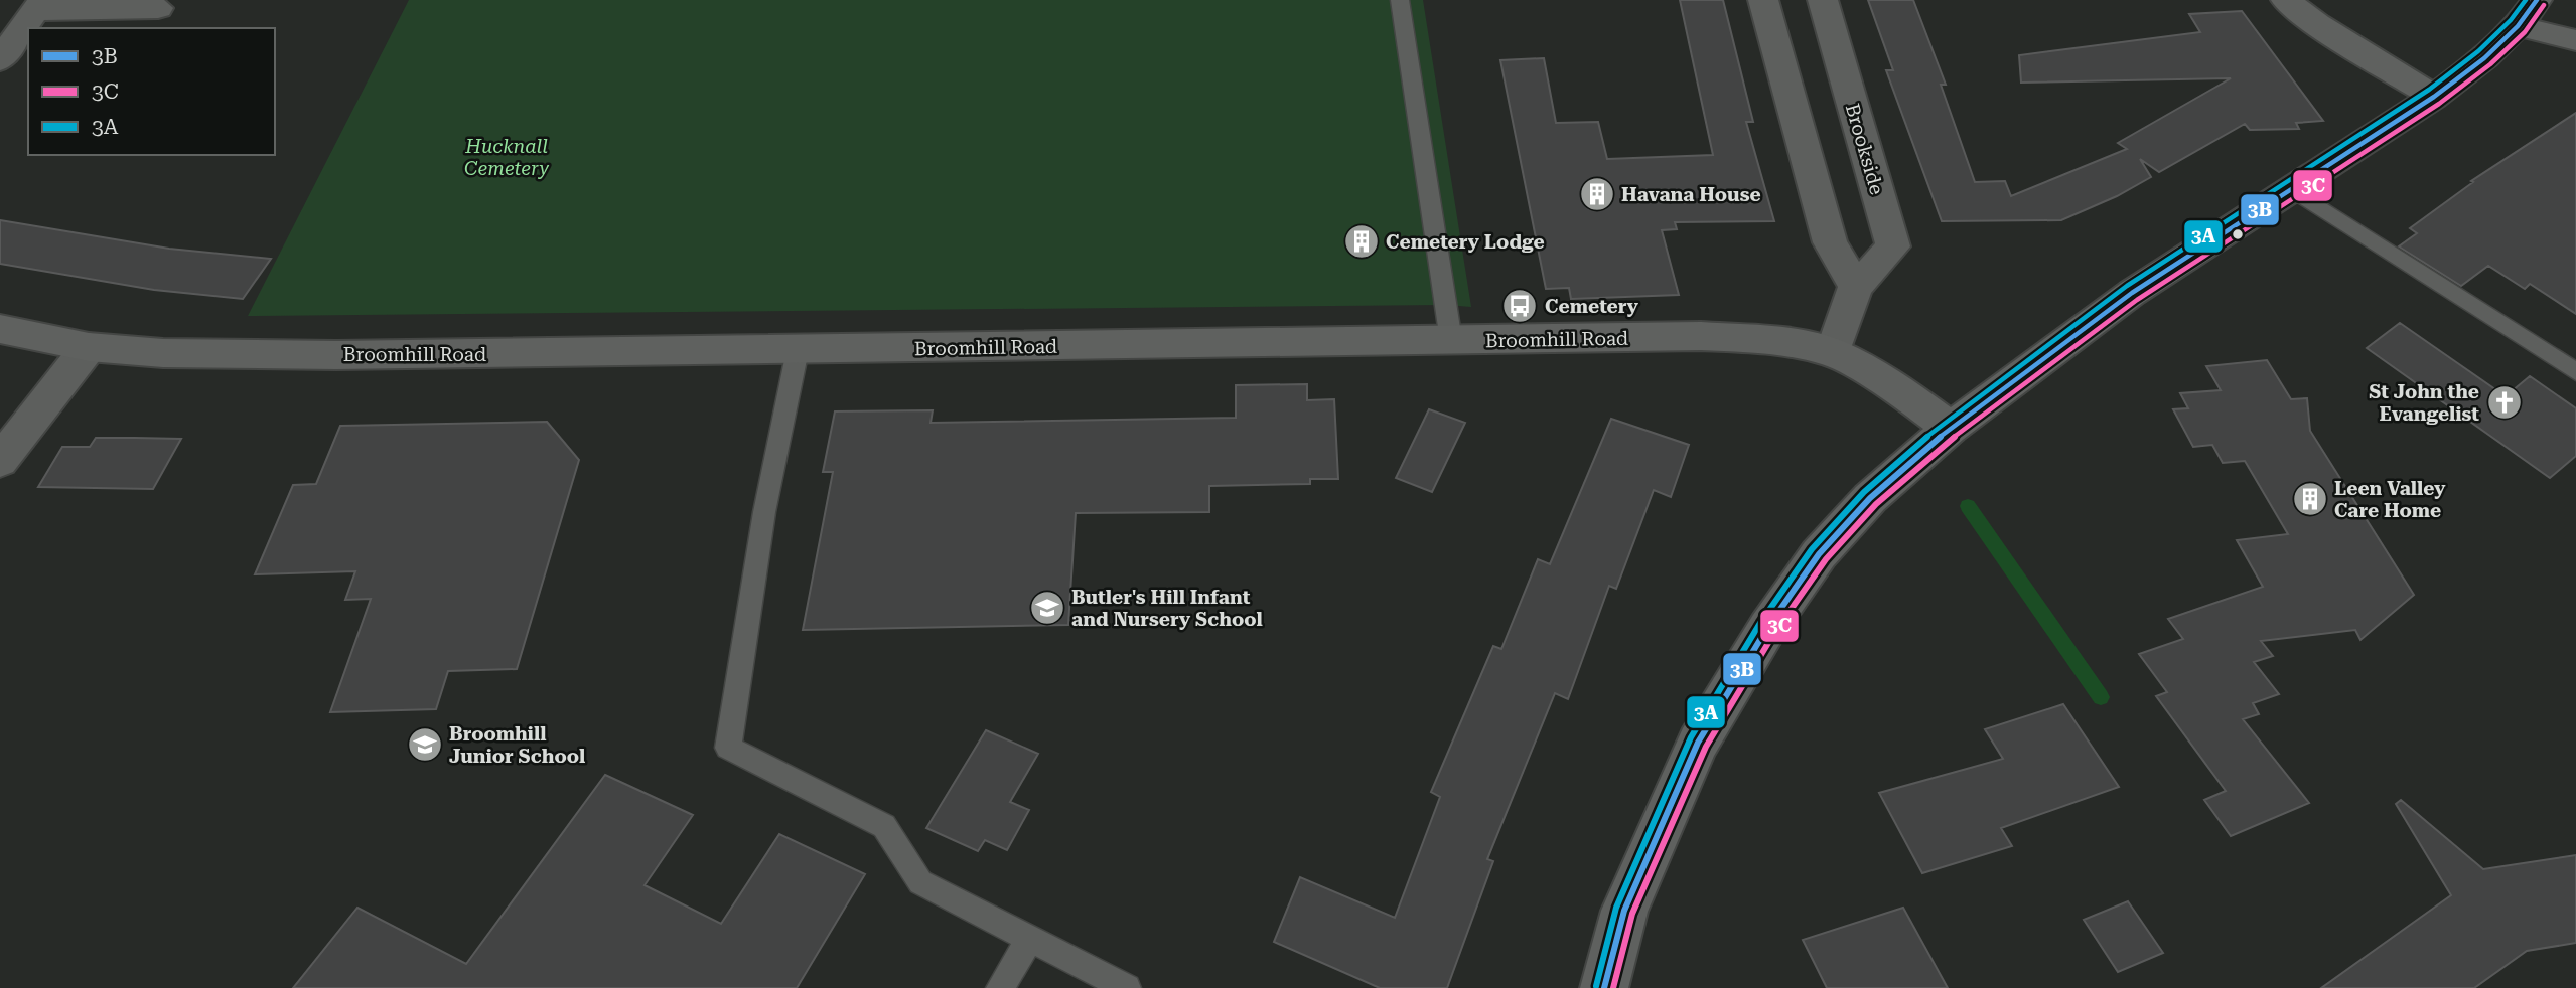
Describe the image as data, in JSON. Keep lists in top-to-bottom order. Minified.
{"streets":{"street":["Brookside","Broomhill Road"]},"crossings":[["Brookside","Broomhill Road"]],"parks":["Hucknall Cemetery"],"places":{"building":["Havana House","Cemetery Lodge","Leen Valley Care Home"],"bus stop":["Cemetery"],"church":["St John the Evangelist"],"school or university":["Butler's Hill Infant and Nursery School","Broomhill Junior School"]},"lines":["transit line 3B","transit line 3A","transit line 3C"],"legend":["3B","3C","3A"]}
